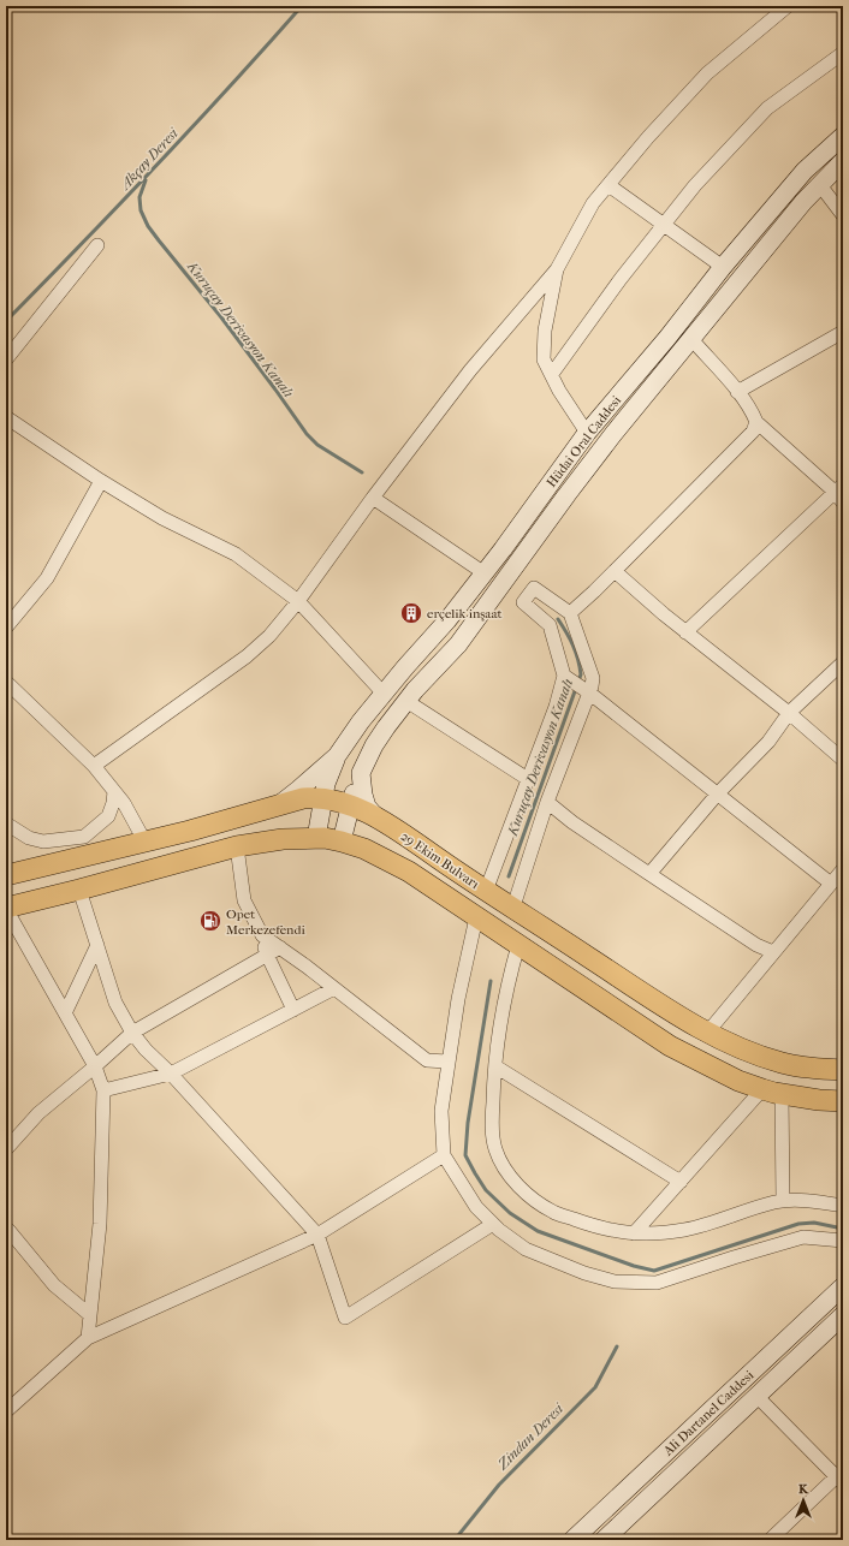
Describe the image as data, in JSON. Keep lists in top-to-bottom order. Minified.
{"streets":{"main road":["29 Ekim Bulvarı"],"street":["Hüdai Oral Caddesi","Ali Dartanel Caddesi"]},"crossings":[["Hüdai Oral Caddesi","29 Ekim Bulvarı"]],"water":["Akçay Deresi","Kuruçay Derivasyon Kanalı","Zindan Deresi"],"places":{"building":["erçelik inşaat"],"fuel station":["Opet Merkezefendi"]},"north":"top"}
